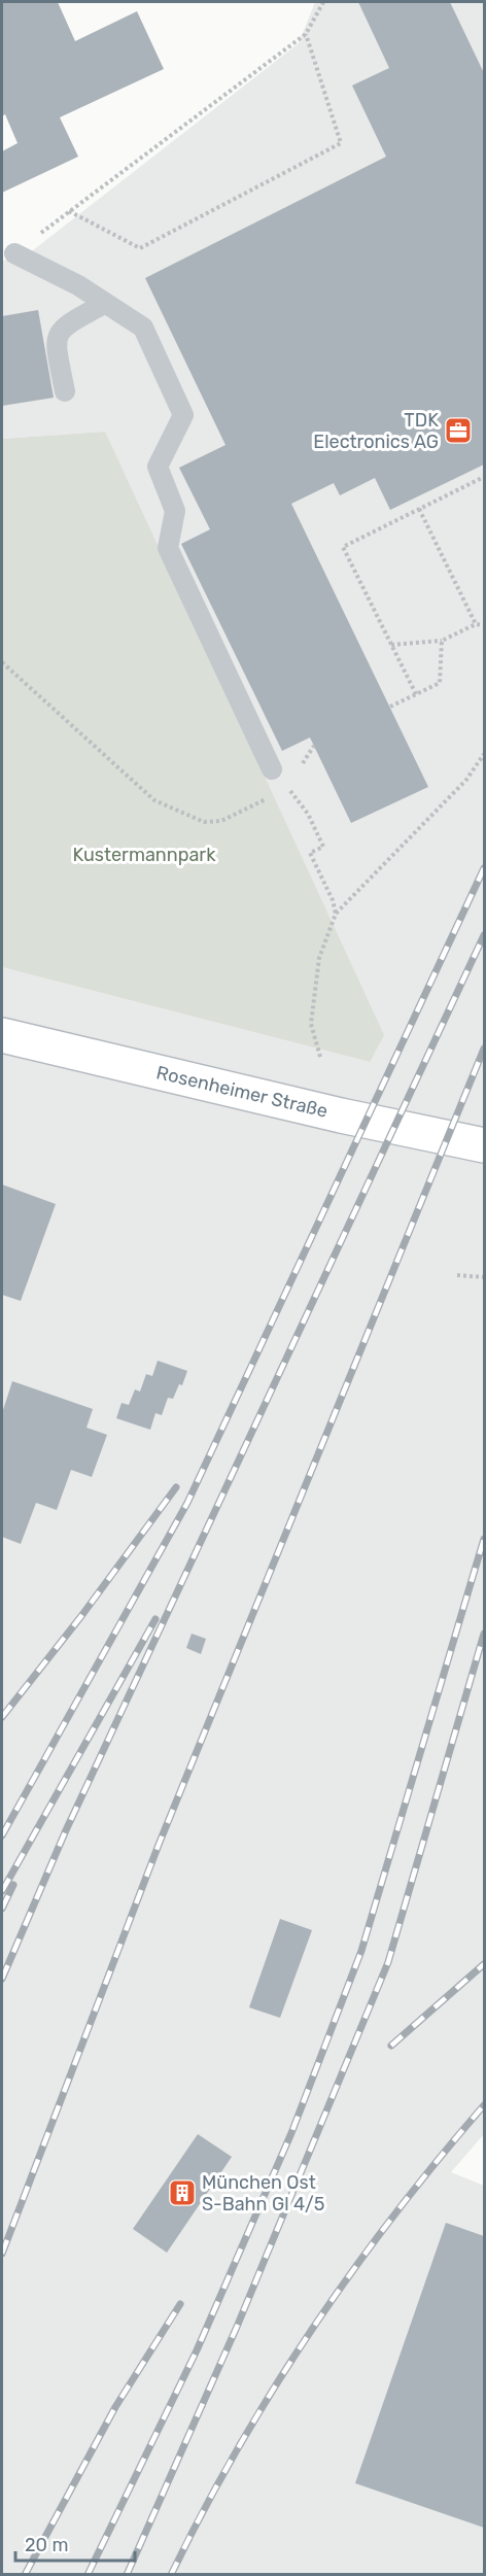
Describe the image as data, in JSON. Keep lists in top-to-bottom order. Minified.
{"streets":{"main road":["Rosenheimer Straße"]},"parks":["Kustermannpark"],"places":{"office":["TDK Electronics AG"],"building":["München Ost S-Bahn Gl 4/5"]},"scale_bar":"20 m"}
